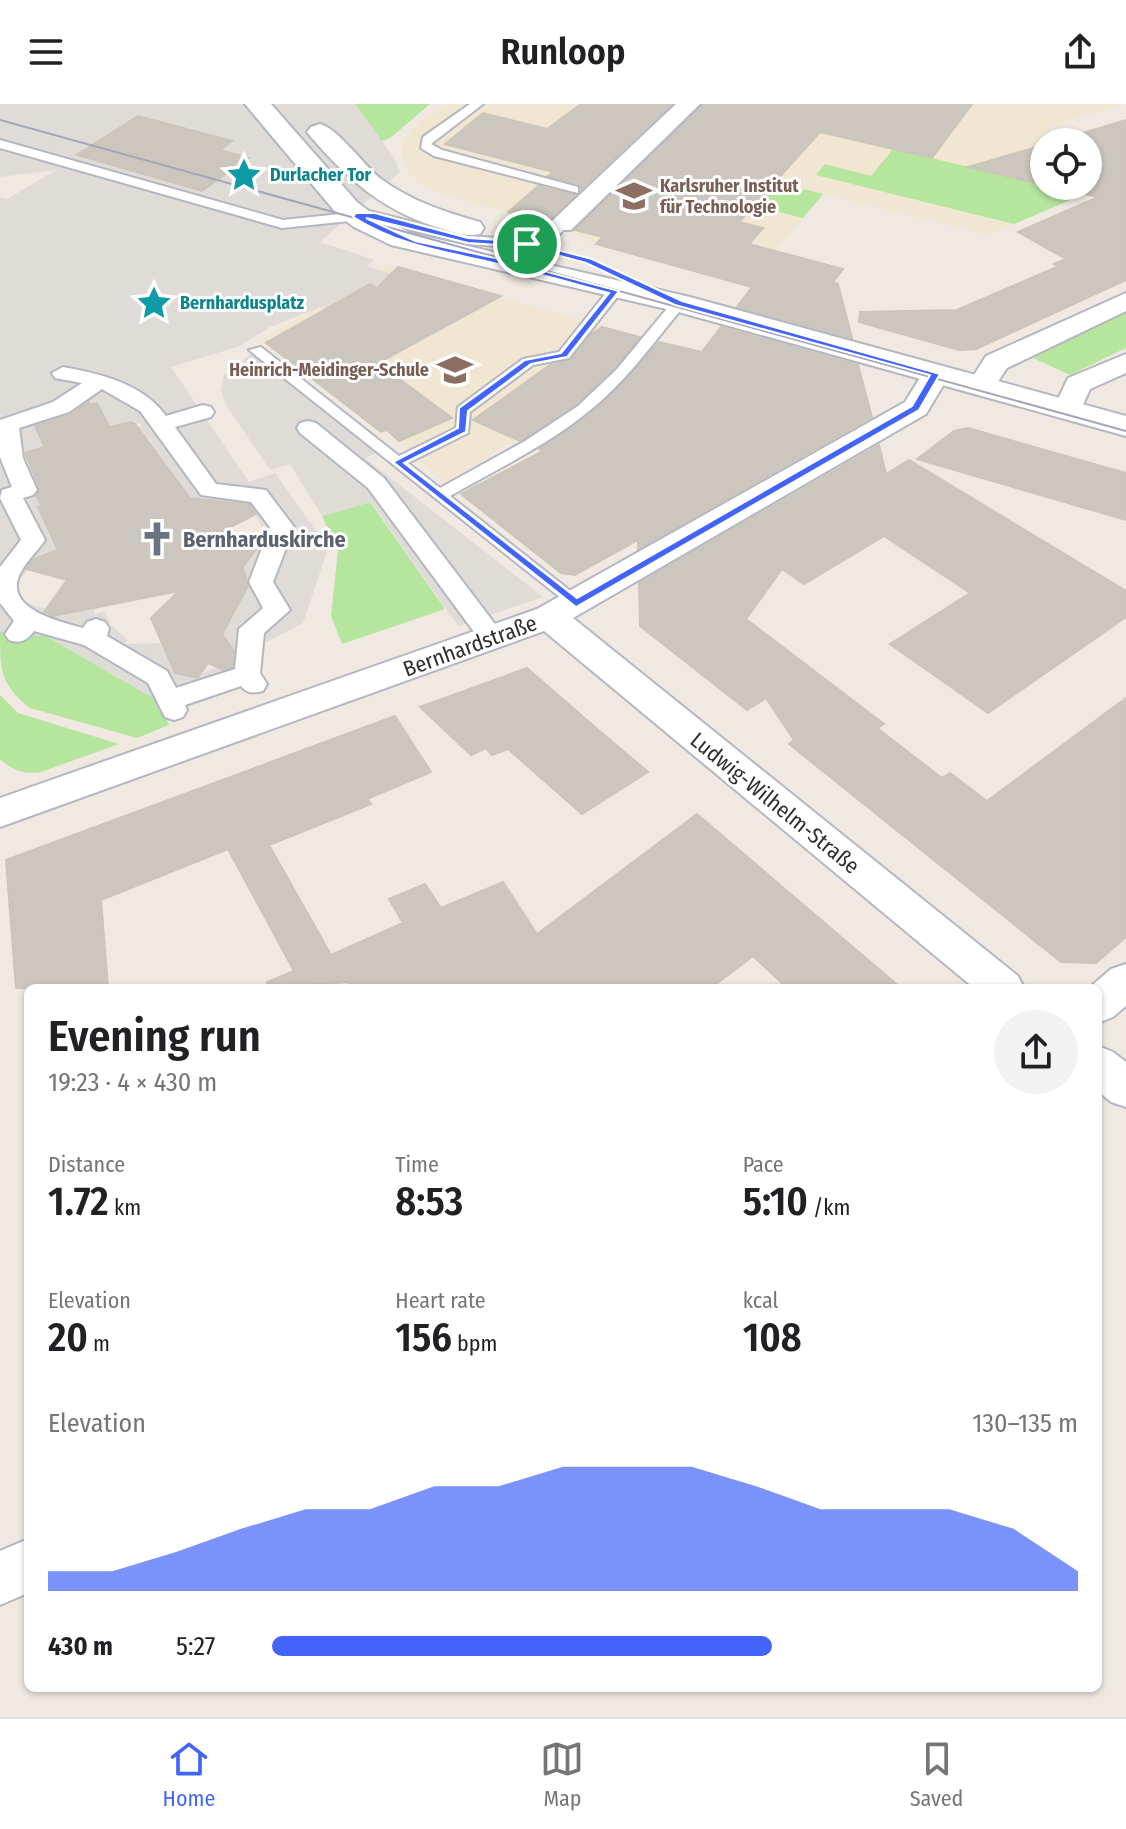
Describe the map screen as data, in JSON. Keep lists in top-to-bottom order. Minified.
{"streets":{"street":["Bernhardstraße","Ludwig-Wilhelm-Straße"]},"crossings":[["Bernhardstraße","Ludwig-Wilhelm-Straße"]],"places":{"place":["Durlacher Tor","Bernhardusplatz"],"school or university":["Karlsruher Institut für Technologie","Heinrich-Meidinger-Schule"],"church":["Bernharduskirche"]},"page":{"header":"Runloop","heading":["Evening run","19:23 · 4 × 430 m"],"stats":[["Distance","1.72 km"],["Time","8:53"],["Pace","5:10 /km"],["Elevation","20 m"],["Heart rate","156 bpm"],["kcal","108"]],"chart":["Elevation","130–135 m"],"list":[{"name":"430 m","note":"5:27"}],"tabs":["Home","Map","Saved"]}}
